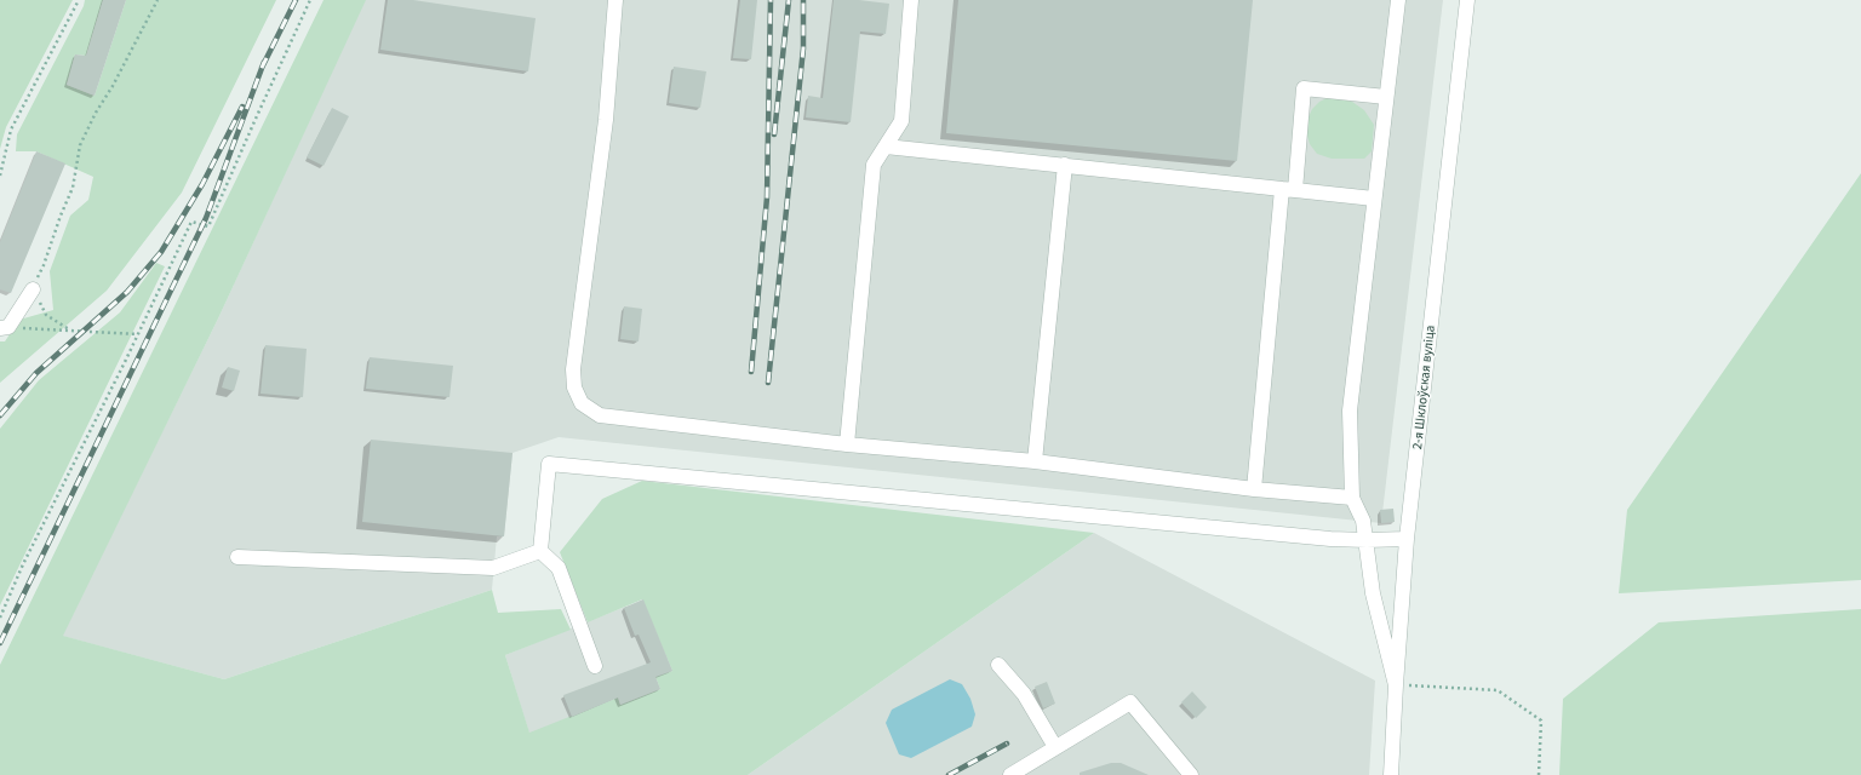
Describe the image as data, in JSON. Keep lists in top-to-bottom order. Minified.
{"streets":{"street":["2-я Шклоўская вуліца"]}}
